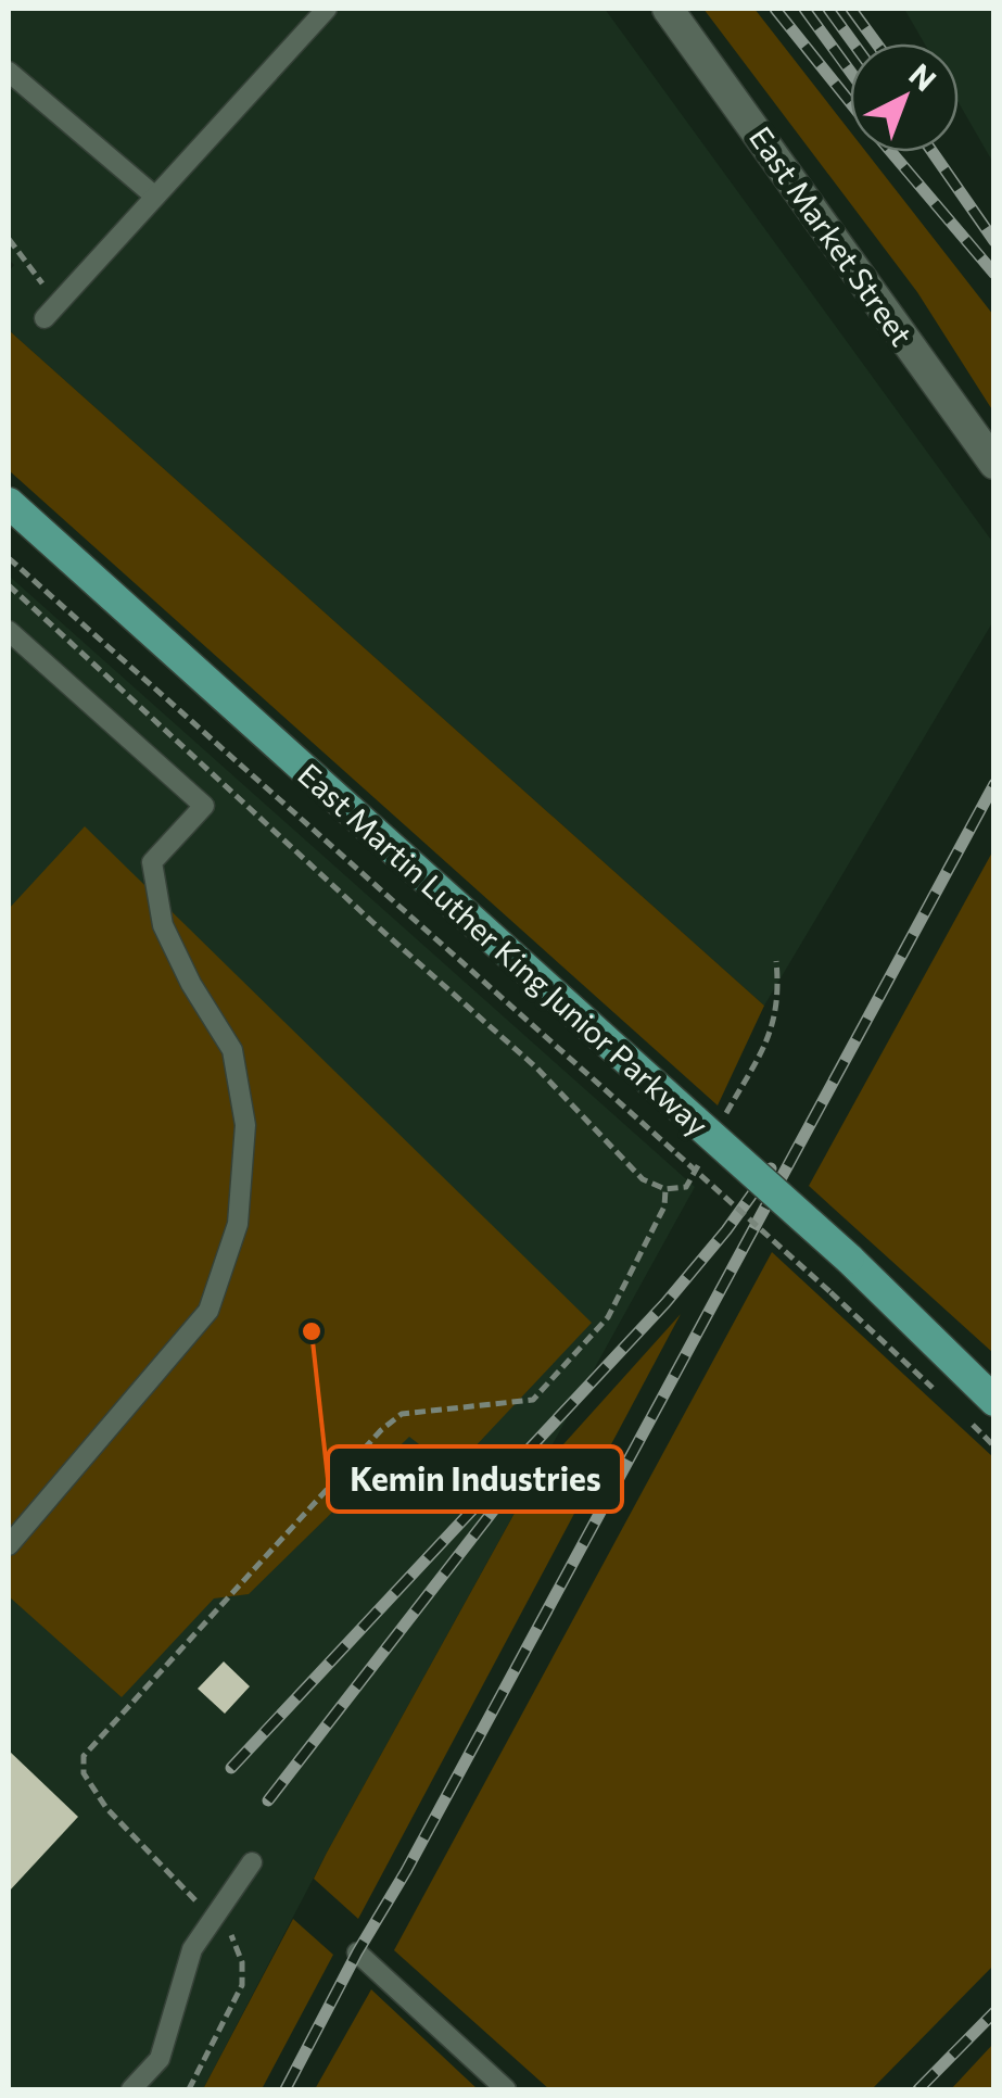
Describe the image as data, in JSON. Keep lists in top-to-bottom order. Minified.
{"streets":{"main road":["East Martin Luther King Junior Parkway"],"street":["East Market Street"]},"places":["Kemin Industries"],"north":"top right"}
